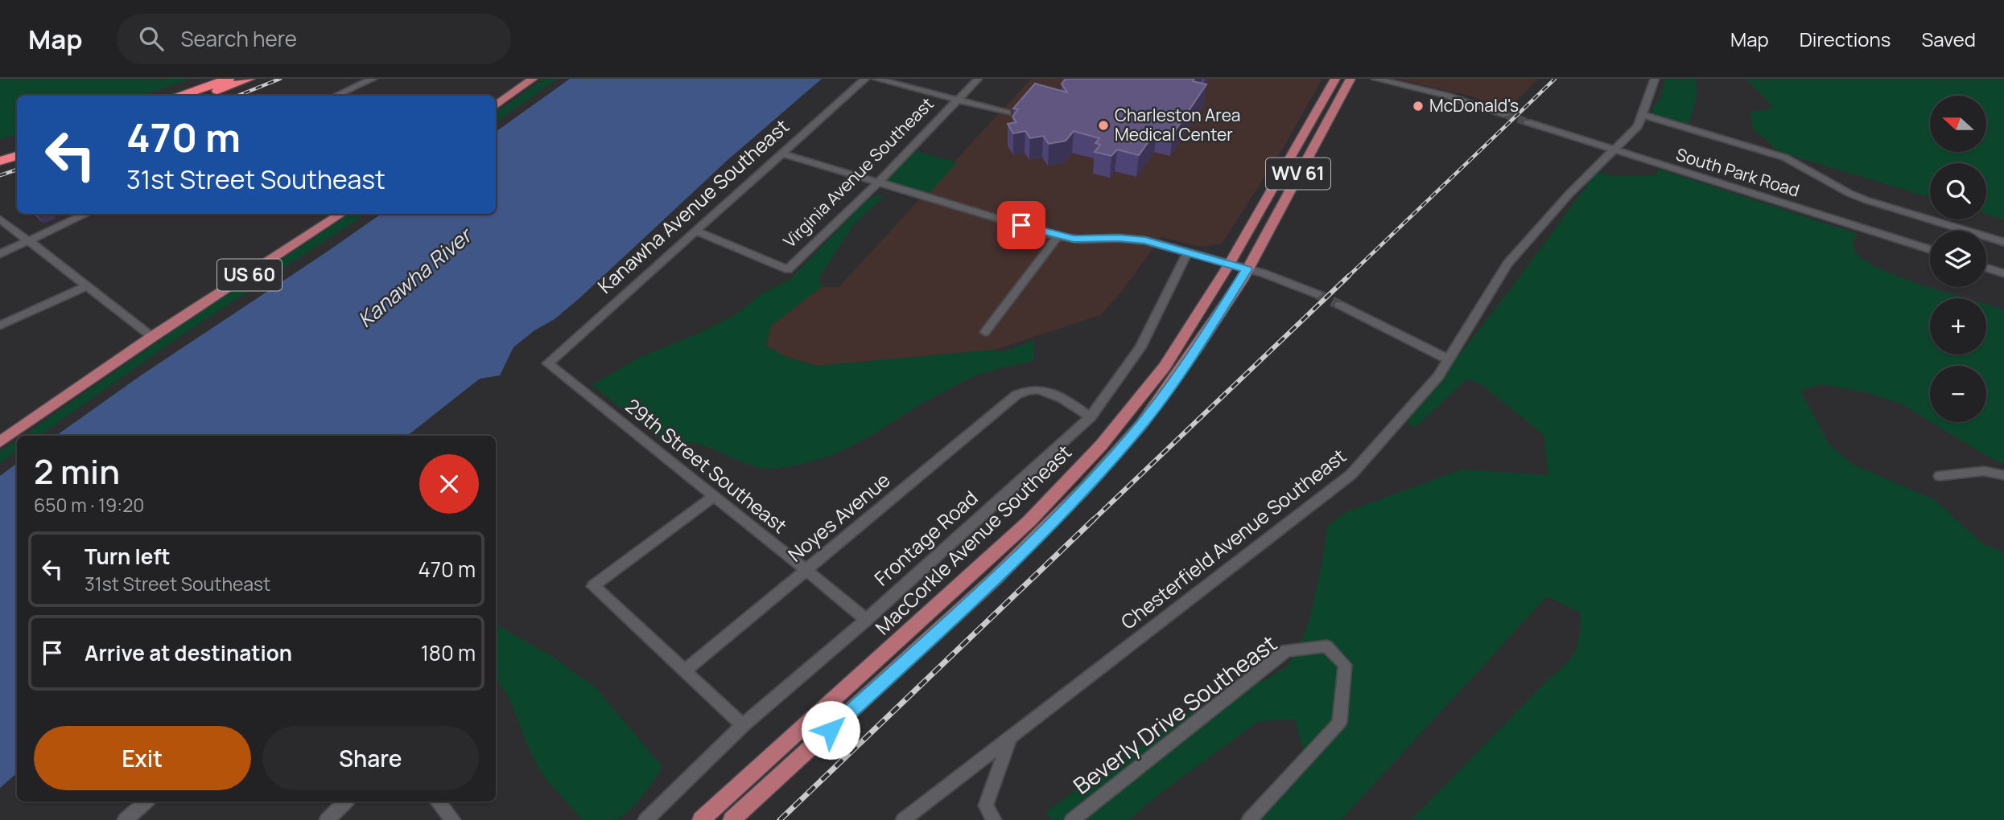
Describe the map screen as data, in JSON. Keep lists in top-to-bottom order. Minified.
{"streets":{"main road":["WV 61","US 60","MacCorkle Avenue Southeast"],"street":["Virginia Avenue Southeast","South Park Road","Kanawha Avenue Southeast","29th Street Southeast","Noyes Avenue","Frontage Road","Chesterfield Avenue Southeast","Beverly Drive Southeast"]},"crossings":[["Virginia Avenue Southeast","Kanawha Avenue Southeast"],["South Park Road","Chesterfield Avenue Southeast"],["Kanawha Avenue Southeast","29th Street Southeast"],["29th Street Southeast","Noyes Avenue"],["29th Street Southeast","Frontage Road"],["Noyes Avenue","Frontage Road"]],"water":["Kanawha River"],"places":["McDonald's","Charleston Area Medical Center"],"north":"left","page":{"header":"Map","search":"Search here","nav":["Map","Directions","Saved"],"map_buttons":["+","−"],"turn":["470 m","31st Street Southeast"],"heading":["2 min","650 m · 19:20"],"list":[{"name":"Turn left","note":"31st Street Southeast","value":"470 m"},{"name":"Arrive at destination","value":"180 m"}],"buttons":["Exit","Share"]}}
